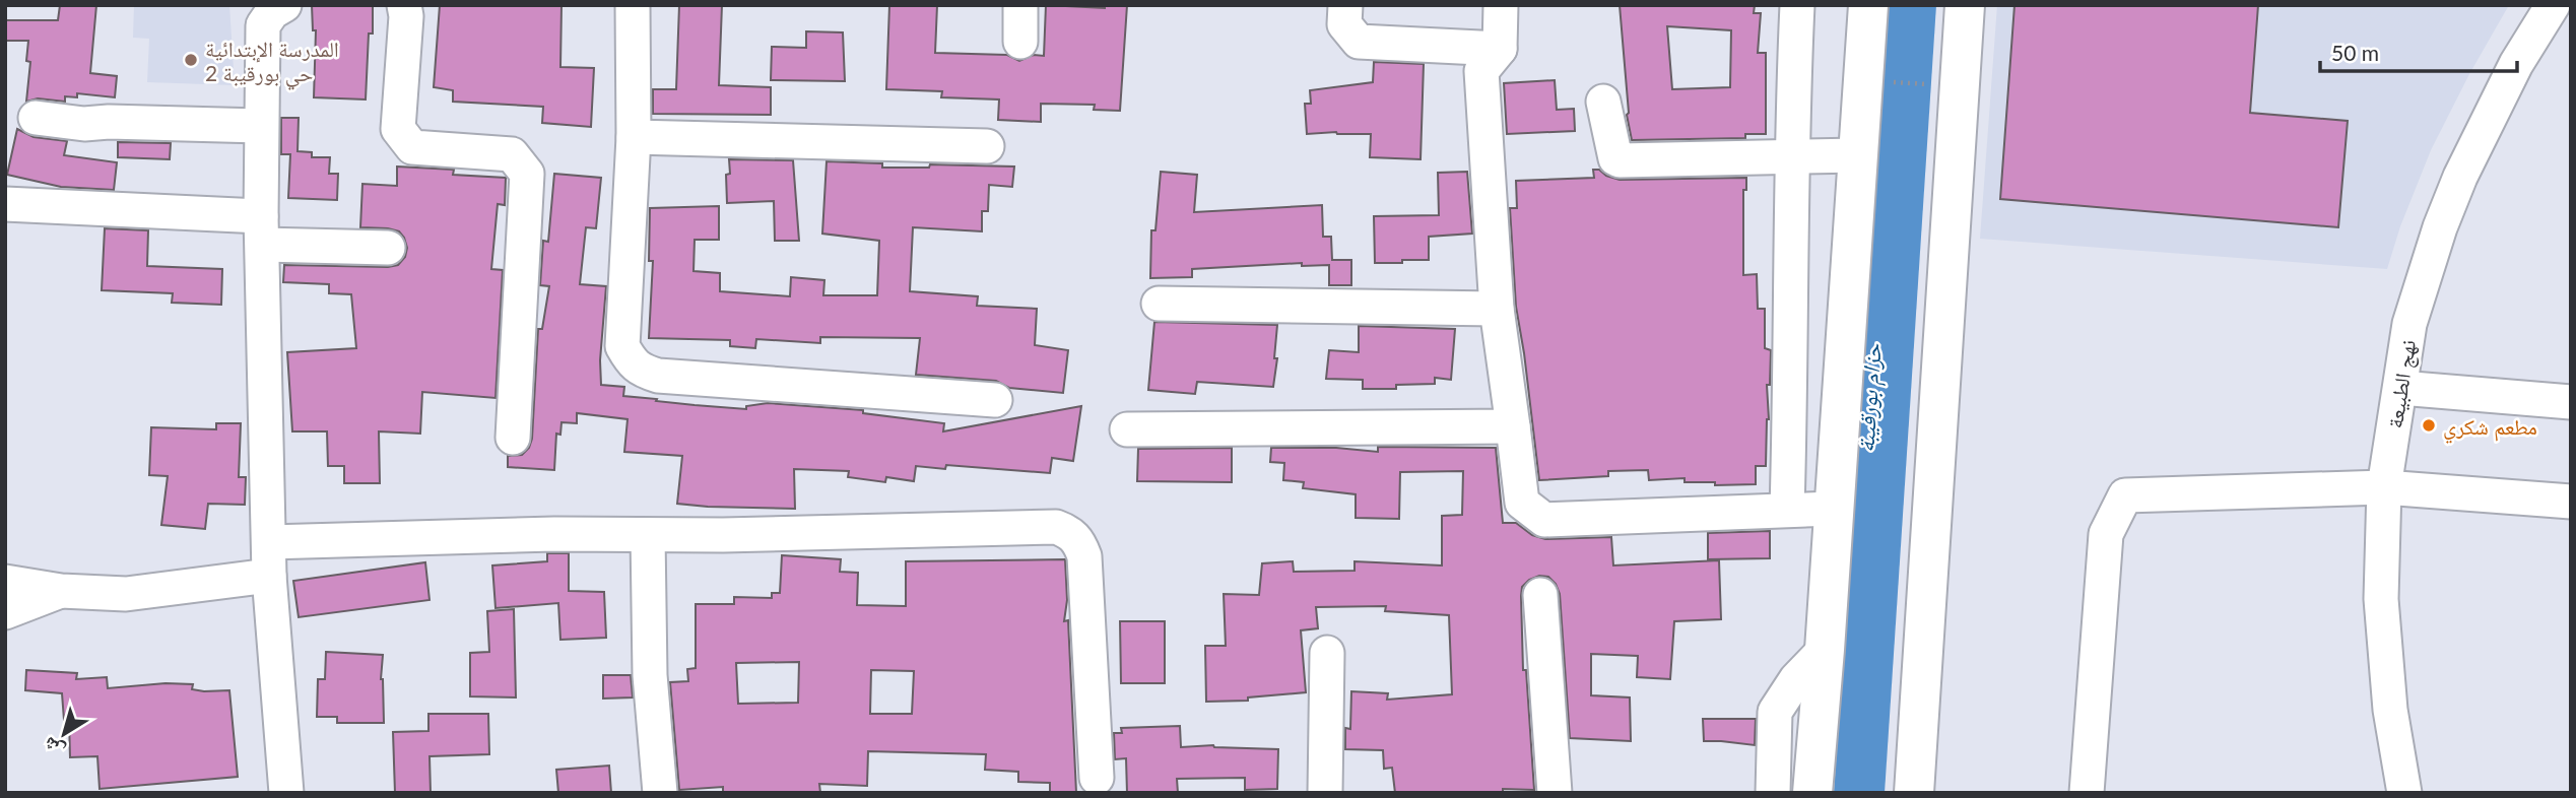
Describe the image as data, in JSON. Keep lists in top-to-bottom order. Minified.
{"streets":{"street":["نهج الطبيعة"]},"water":["حزام بورقيبة"],"places":["المدرسة الإبتدائية حي بورقيبة 2","مطعم شكري"],"scale_bar":"50 m","north":"bottom left"}
